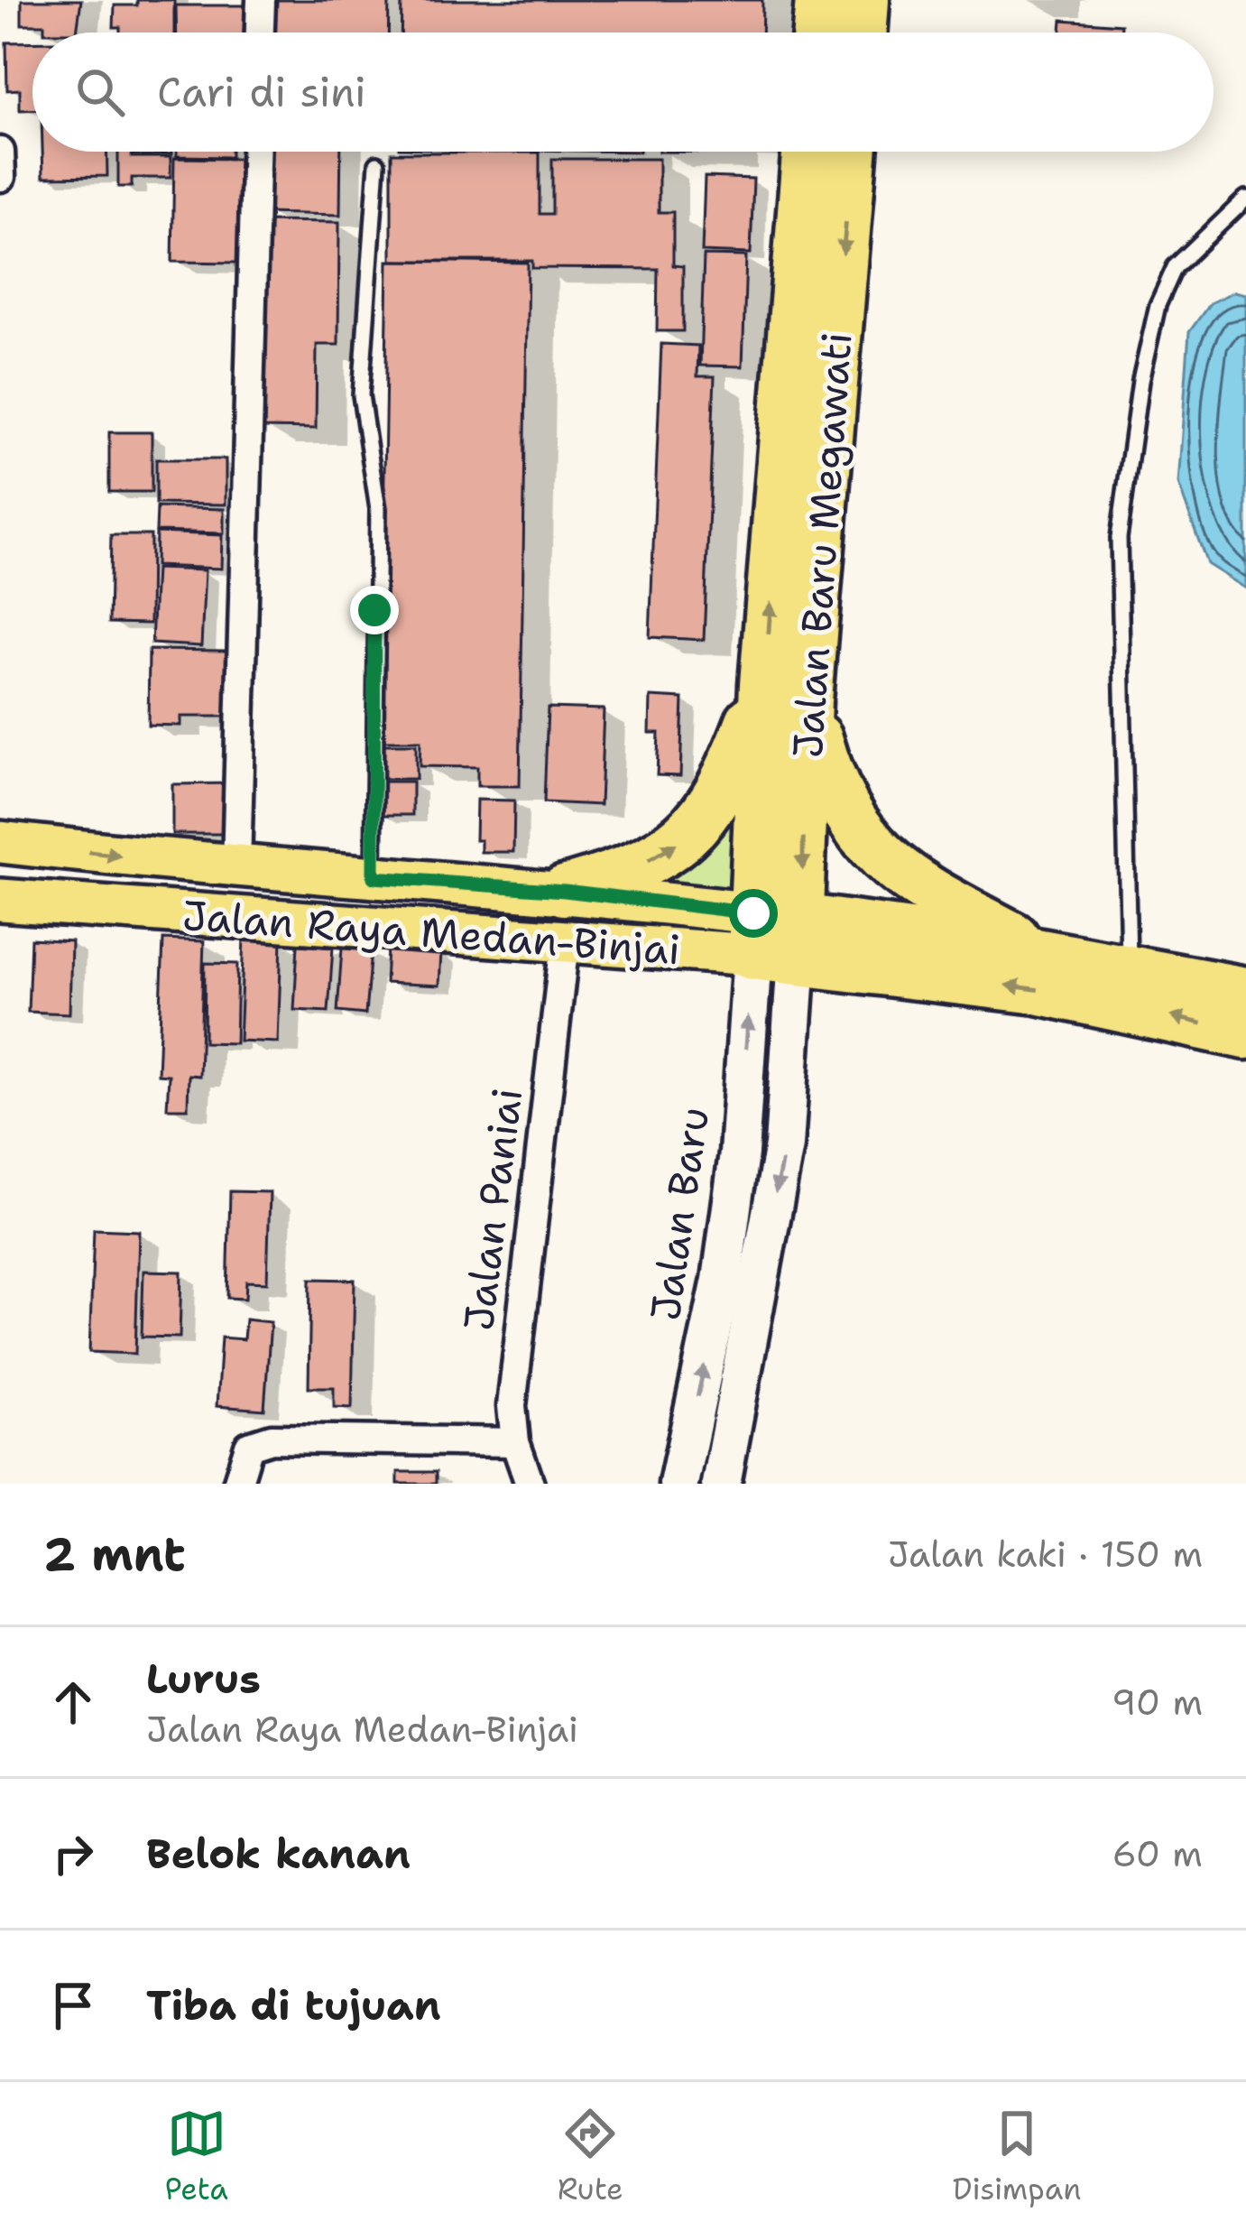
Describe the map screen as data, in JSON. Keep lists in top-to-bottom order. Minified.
{"streets":{"highway":["Jalan Baru Megawati","Jalan Raya Medan-Binjai"],"street":["Jalan Paniai","Jalan Baru"]},"crossings":[["Jalan Baru Megawati","Jalan Raya Medan-Binjai"],["Jalan Baru Megawati","Jalan Baru"],["Jalan Raya Medan-Binjai","Jalan Paniai"],["Jalan Raya Medan-Binjai","Jalan Baru"]],"page":{"search":"Cari di sini","heading":["2 mnt","Jalan kaki · 150 m"],"list":[["Lurus","Jalan Raya Medan-Binjai","90 m"],["Belok kanan","60 m"],"Tiba di tujuan"],"nav":["Peta","Rute","Disimpan"]}}
